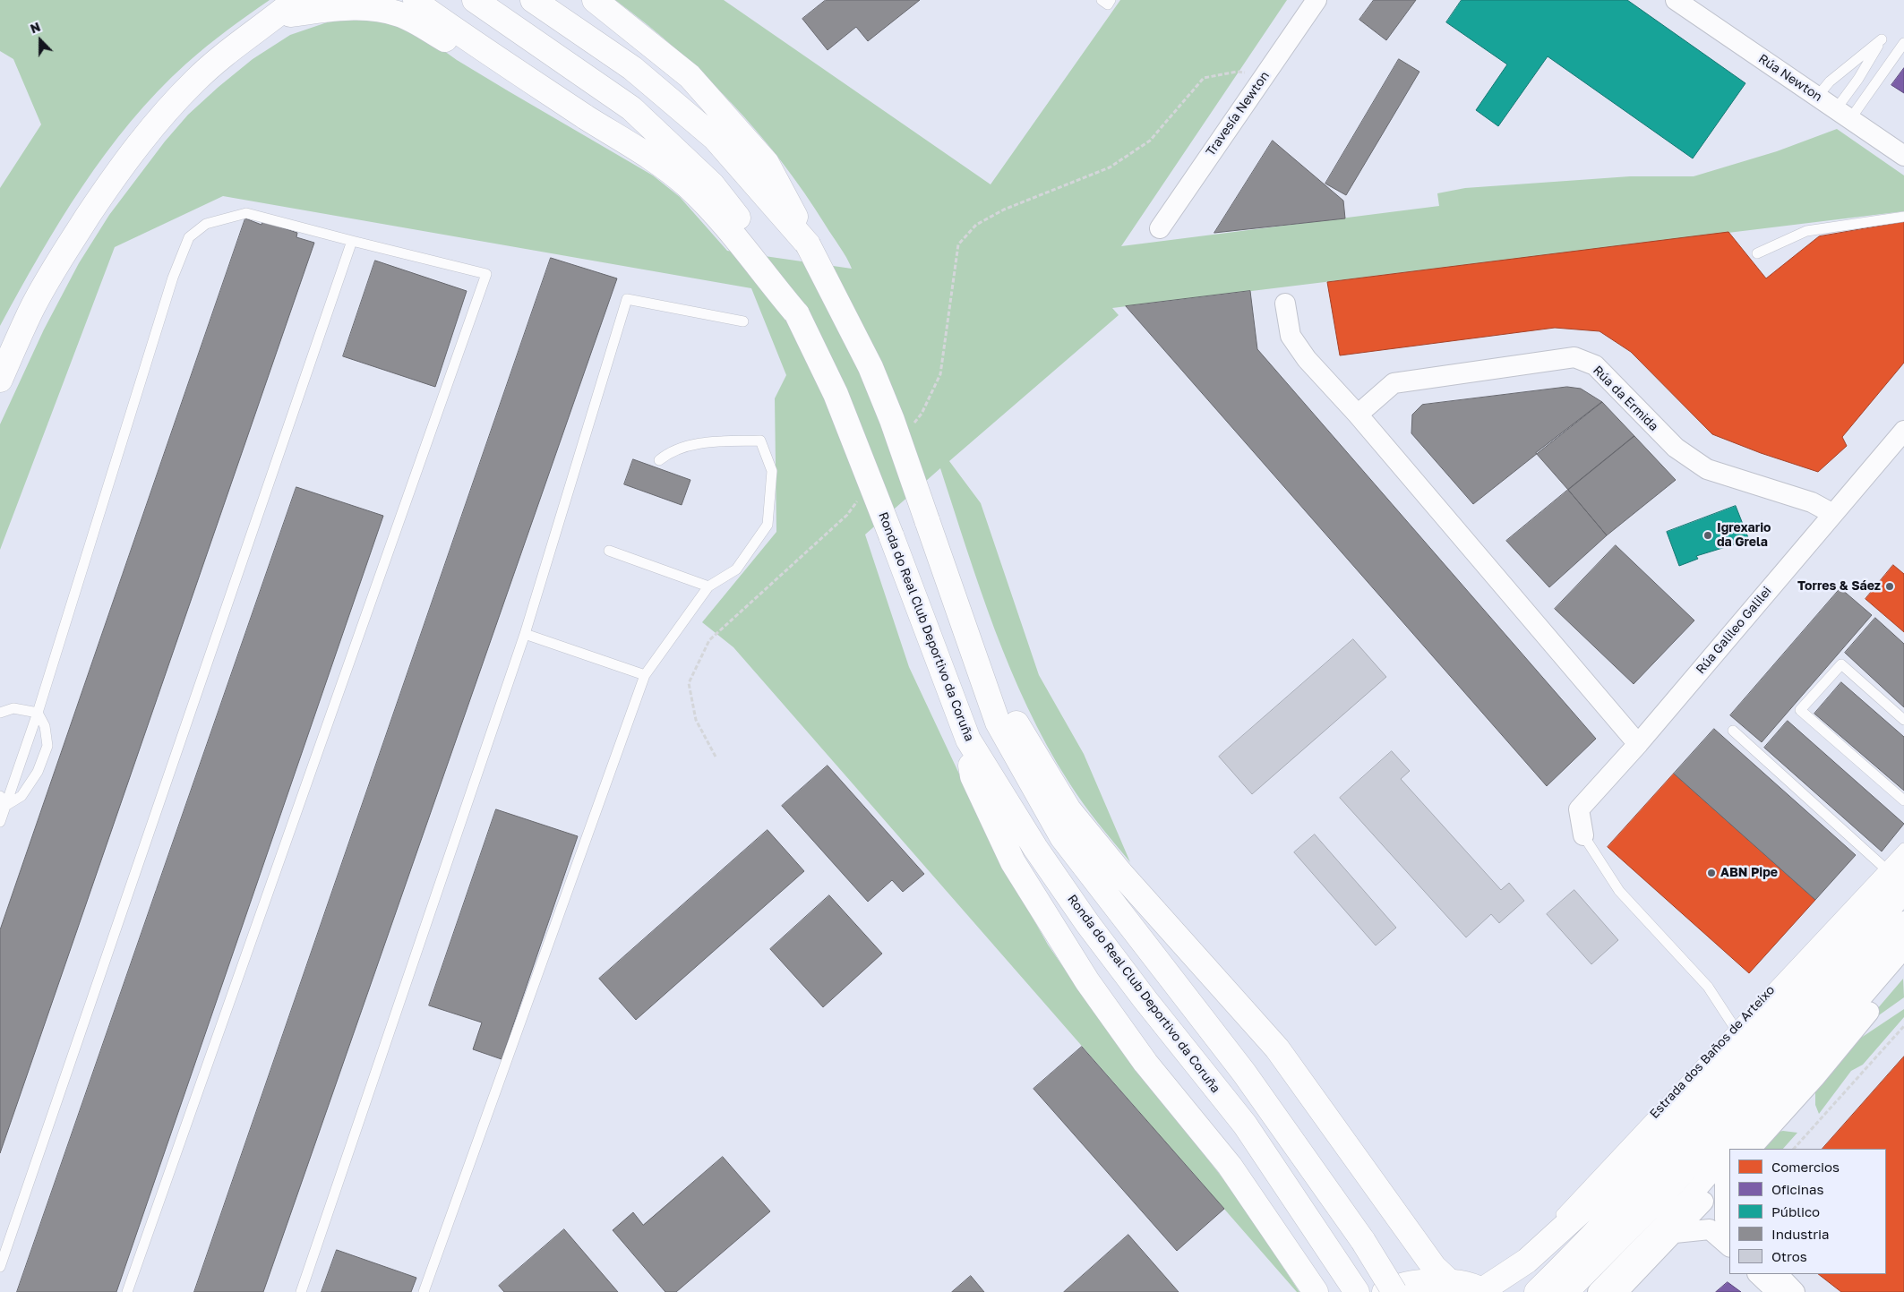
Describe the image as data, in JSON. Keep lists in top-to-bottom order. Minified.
{"streets":{"main road":["Ronda do Real Club Deportivo da Coruña"],"street":["Rúa Newton","Travesía Newton","Rúa da Ermida","Rúa Galileo Galilei"],"lane":["Estrada dos Baños de Arteixo"]},"crossings":[["Rúa da Ermida","Rúa Galileo Galilei"]],"places":["Igrexario da Grela","Torres & Sáez","ABN Pipe"],"legend":["Comercios","Oficinas","Público","Industria","Otros"],"north":"top"}
